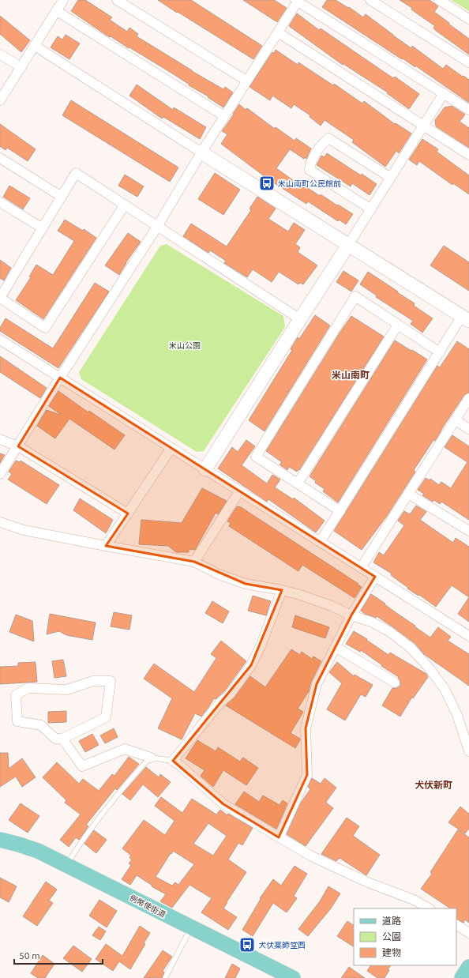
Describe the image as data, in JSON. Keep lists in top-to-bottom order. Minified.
{"streets":{"main road":["例幣使街道"]},"districts":["米山南町","犬伏新町"],"parks":["米山公園"],"places":{"bus stop":["米山南町公民館前","犬伏薬師堂西"]},"legend":["道路","公園","建物"],"scale_bar":"50 m"}
